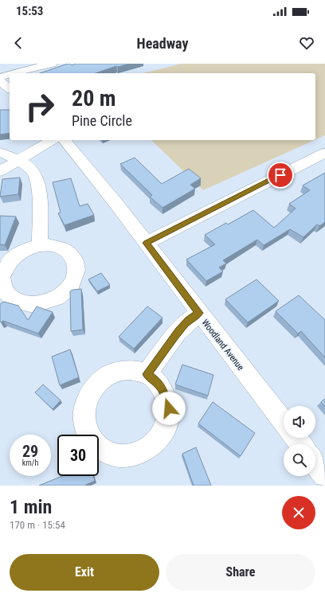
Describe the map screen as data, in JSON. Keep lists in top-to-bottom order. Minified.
{"streets":{"street":["Woodland Avenue"]},"page":{"status":"15:53","header":"Headway","turn":["20 m","Pine Circle"],"speed":"29 km/h","limit":"30","heading":["1 min","170 m · 15:54"],"buttons":["Exit","Share"]}}
